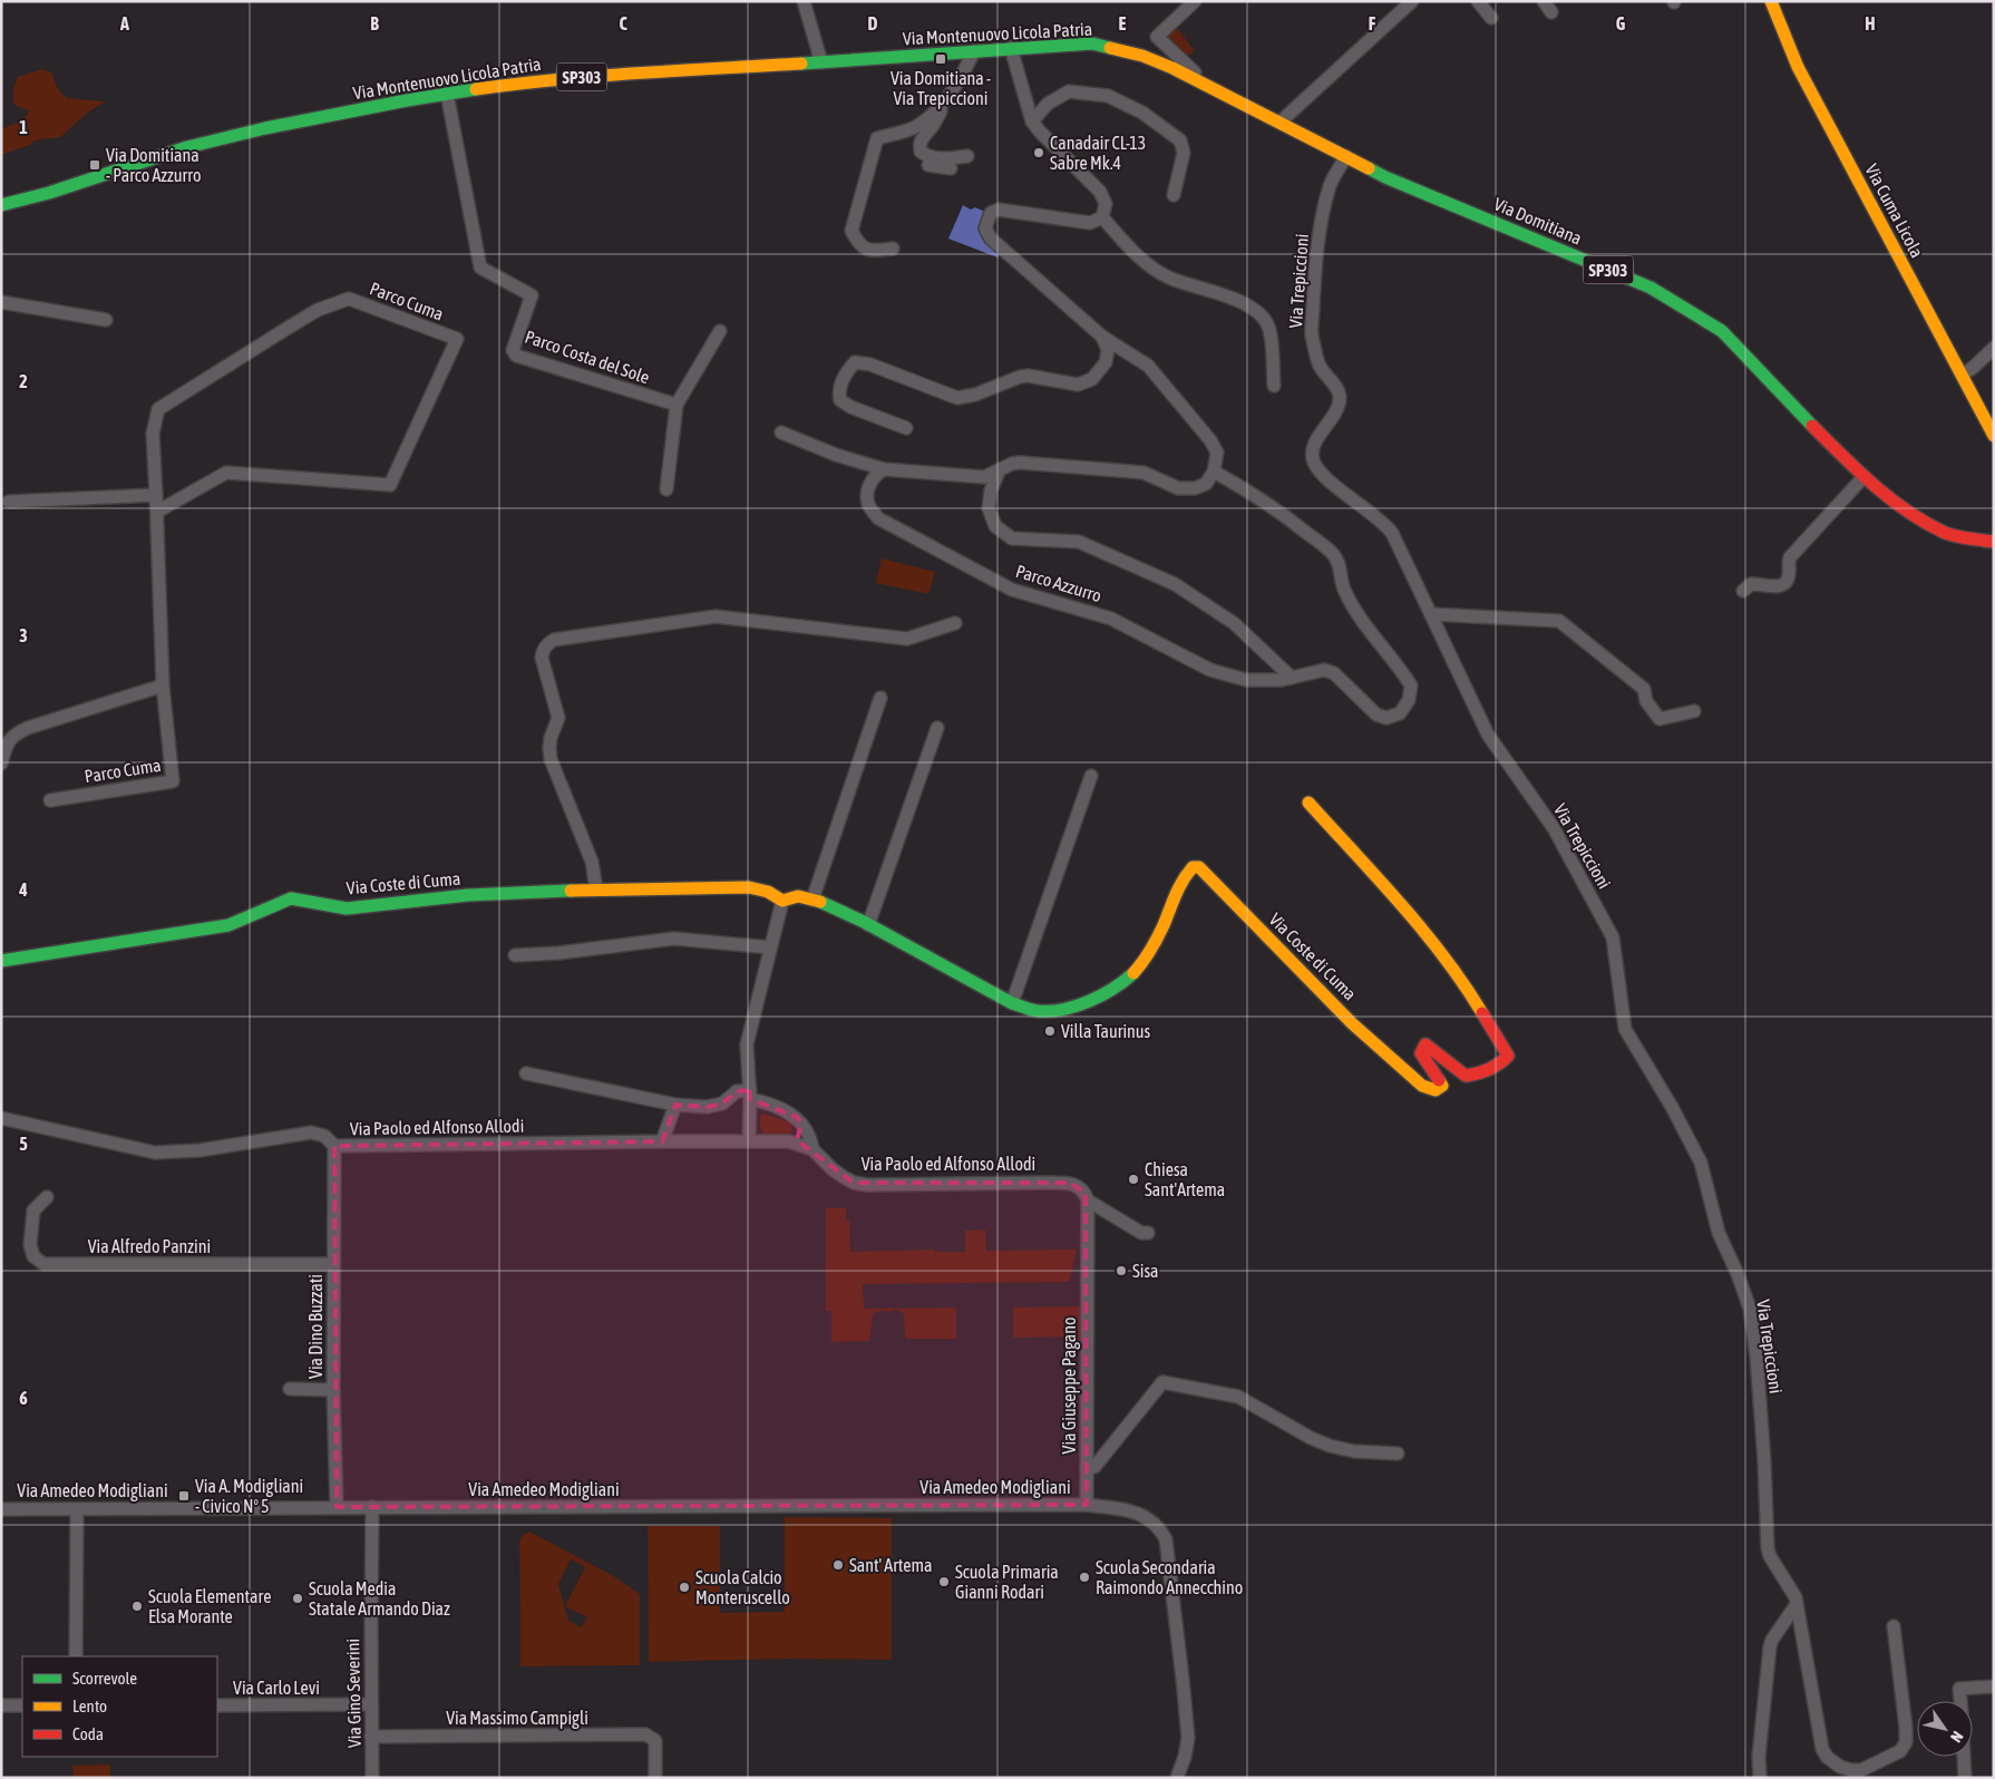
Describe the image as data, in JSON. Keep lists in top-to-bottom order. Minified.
{"streets":{"street":["Via Montenuovo Licola Patria","SP303","Via Cuma Licola","Via Domitiana","Via Trepiccioni","Parco Cuma","Parco Costa del Sole","Parco Azzurro","Via Coste di Cuma","Via Paolo ed Alfonso Allodi","Via Alfredo Panzini","Via Dino Buzzati","Via Giuseppe Pagano","Via Amedeo Modigliani","Via Carlo Levi","Via Gino Severini","Via Massimo Campigli"]},"crossings":[["Via Montenuovo Licola Patria","Via Domitiana"],["Via Montenuovo Licola Patria","Parco Costa del Sole"],["Via Domitiana","Via Trepiccioni"],["Via Paolo ed Alfonso Allodi","Via Dino Buzzati"],["Via Paolo ed Alfonso Allodi","Via Giuseppe Pagano"],["Via Alfredo Panzini","Via Dino Buzzati"],["Via Dino Buzzati","Via Amedeo Modigliani"],["Via Giuseppe Pagano","Via Amedeo Modigliani"],["Via Amedeo Modigliani","Via Gino Severini"],["Via Carlo Levi","Via Gino Severini"],["Via Gino Severini","Via Massimo Campigli"]],"places":{"transit":["Via Domitiana - Via Trepiccioni","Via Domitiana - Parco Azzurro","Via A. Modigliani - Civico N° 5"],"other":["Canadair CL-13 Sabre Mk.4","Villa Taurinus","Chiesa Sant'Artema","Sisa","Sant' Artema","Scuola Secondaria Raimondo Annecchino","Scuola Primaria Gianni Rodari","Scuola Calcio Monteruscello","Scuola Media Statale Armando Diaz","Scuola Elementare Elsa Morante"]},"legend":["Scorrevole","Lento","Coda"],"north":"bottom right","grid":{"columns":["A","B","C","D","E","F","G","H"],"rows":["1","2","3","4","5","6"]}}
